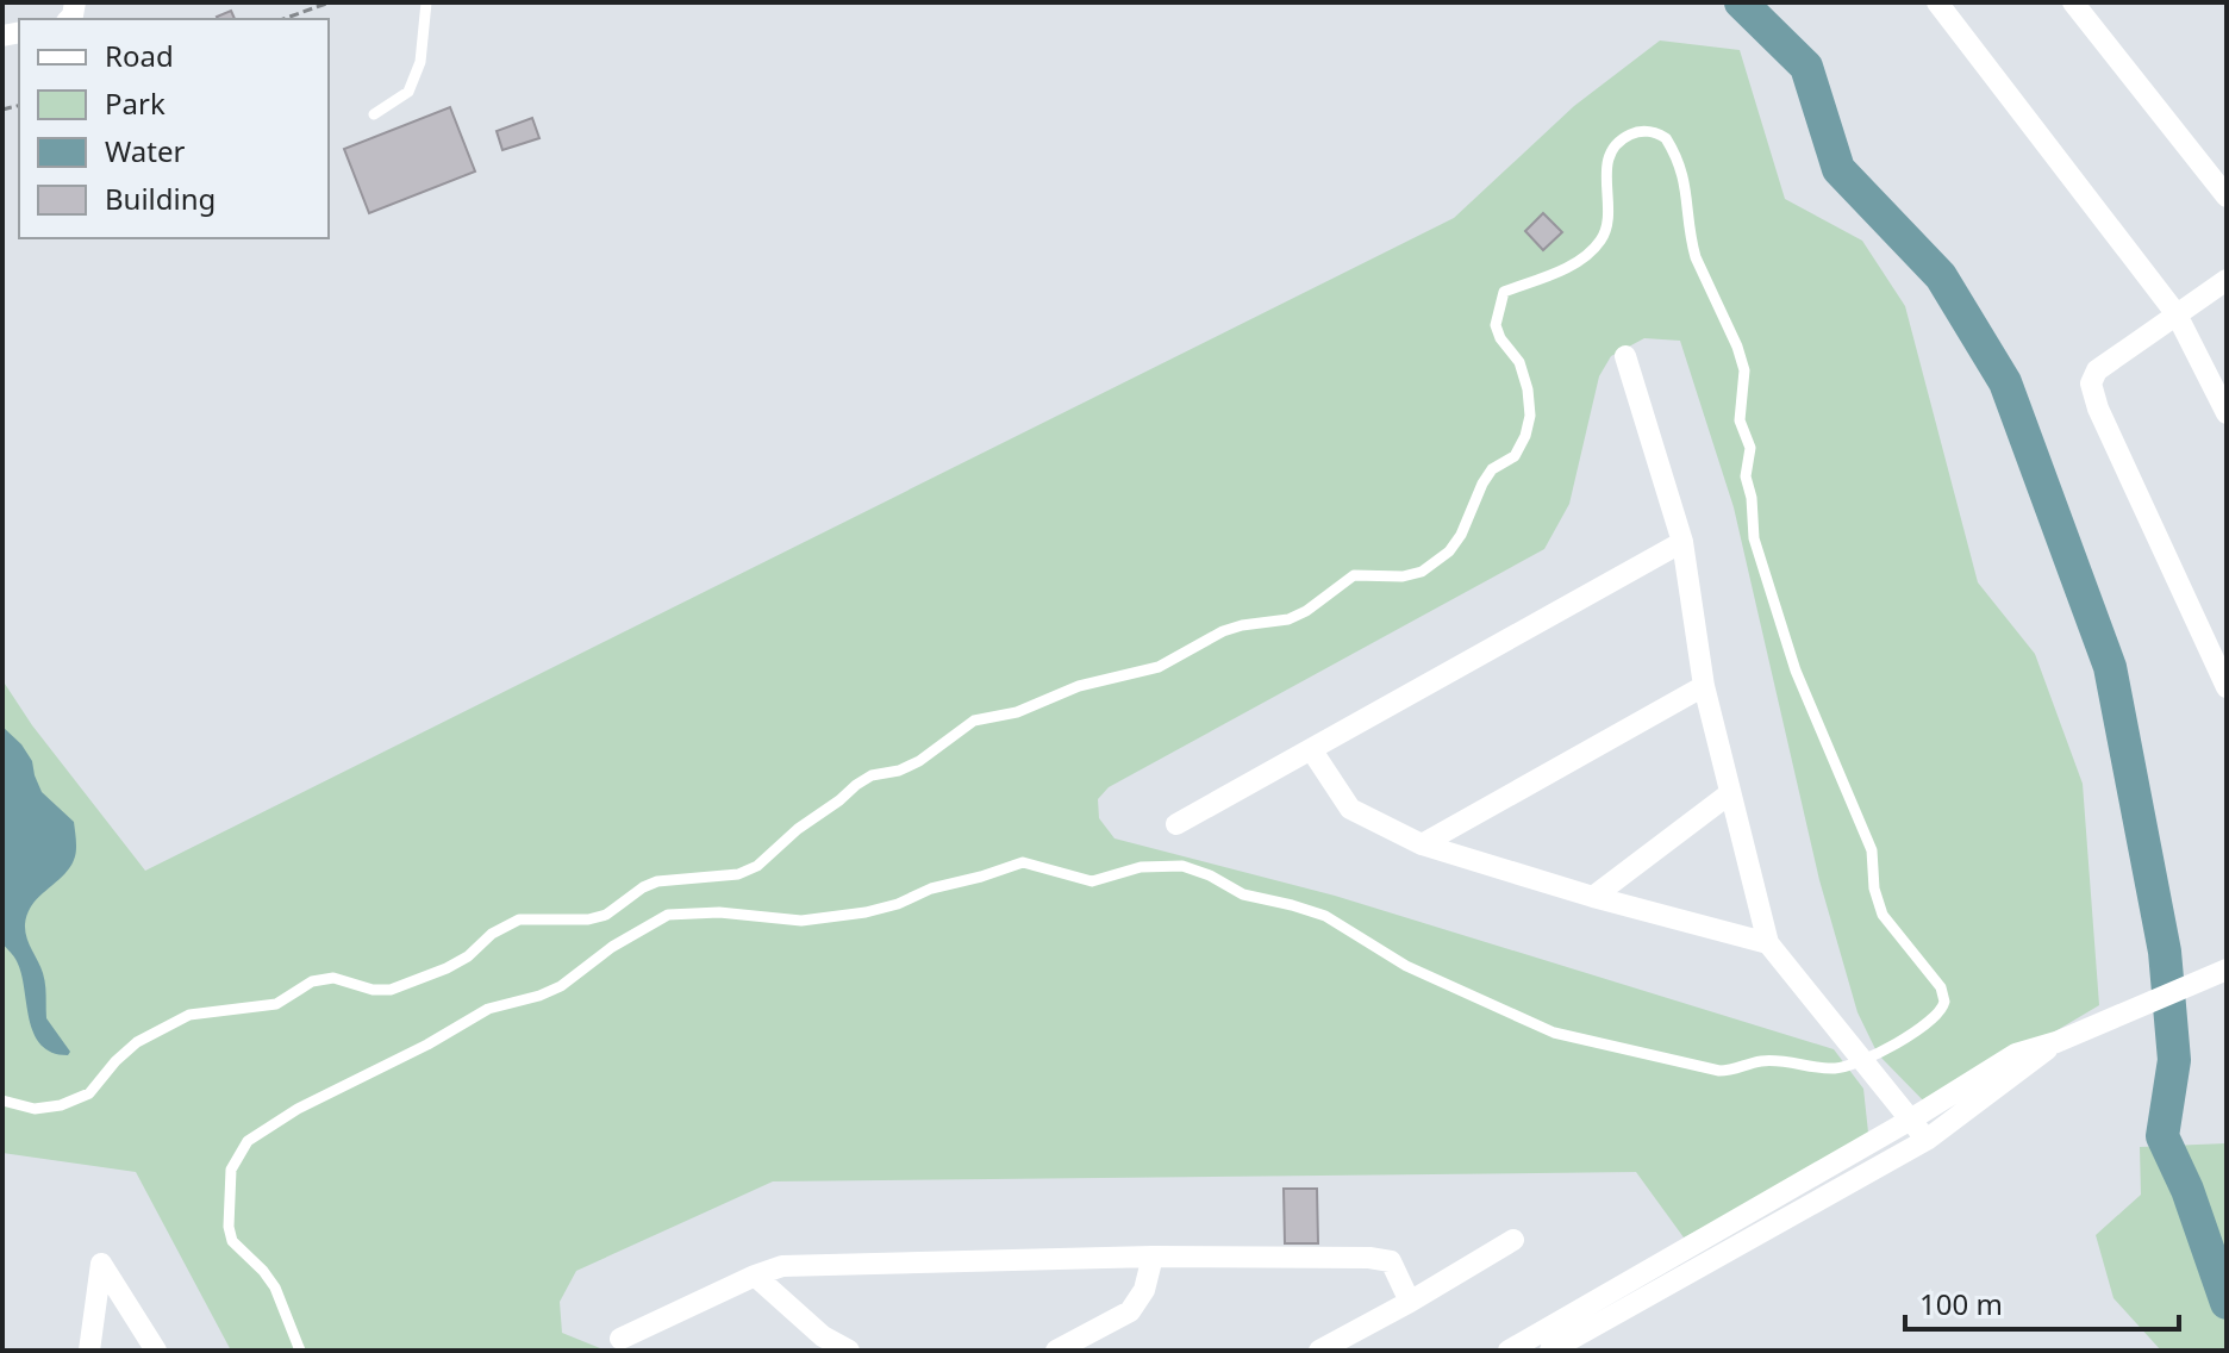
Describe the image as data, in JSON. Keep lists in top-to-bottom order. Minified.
{"legend":["Road","Park","Water","Building"],"scale_bar":"100 m"}
